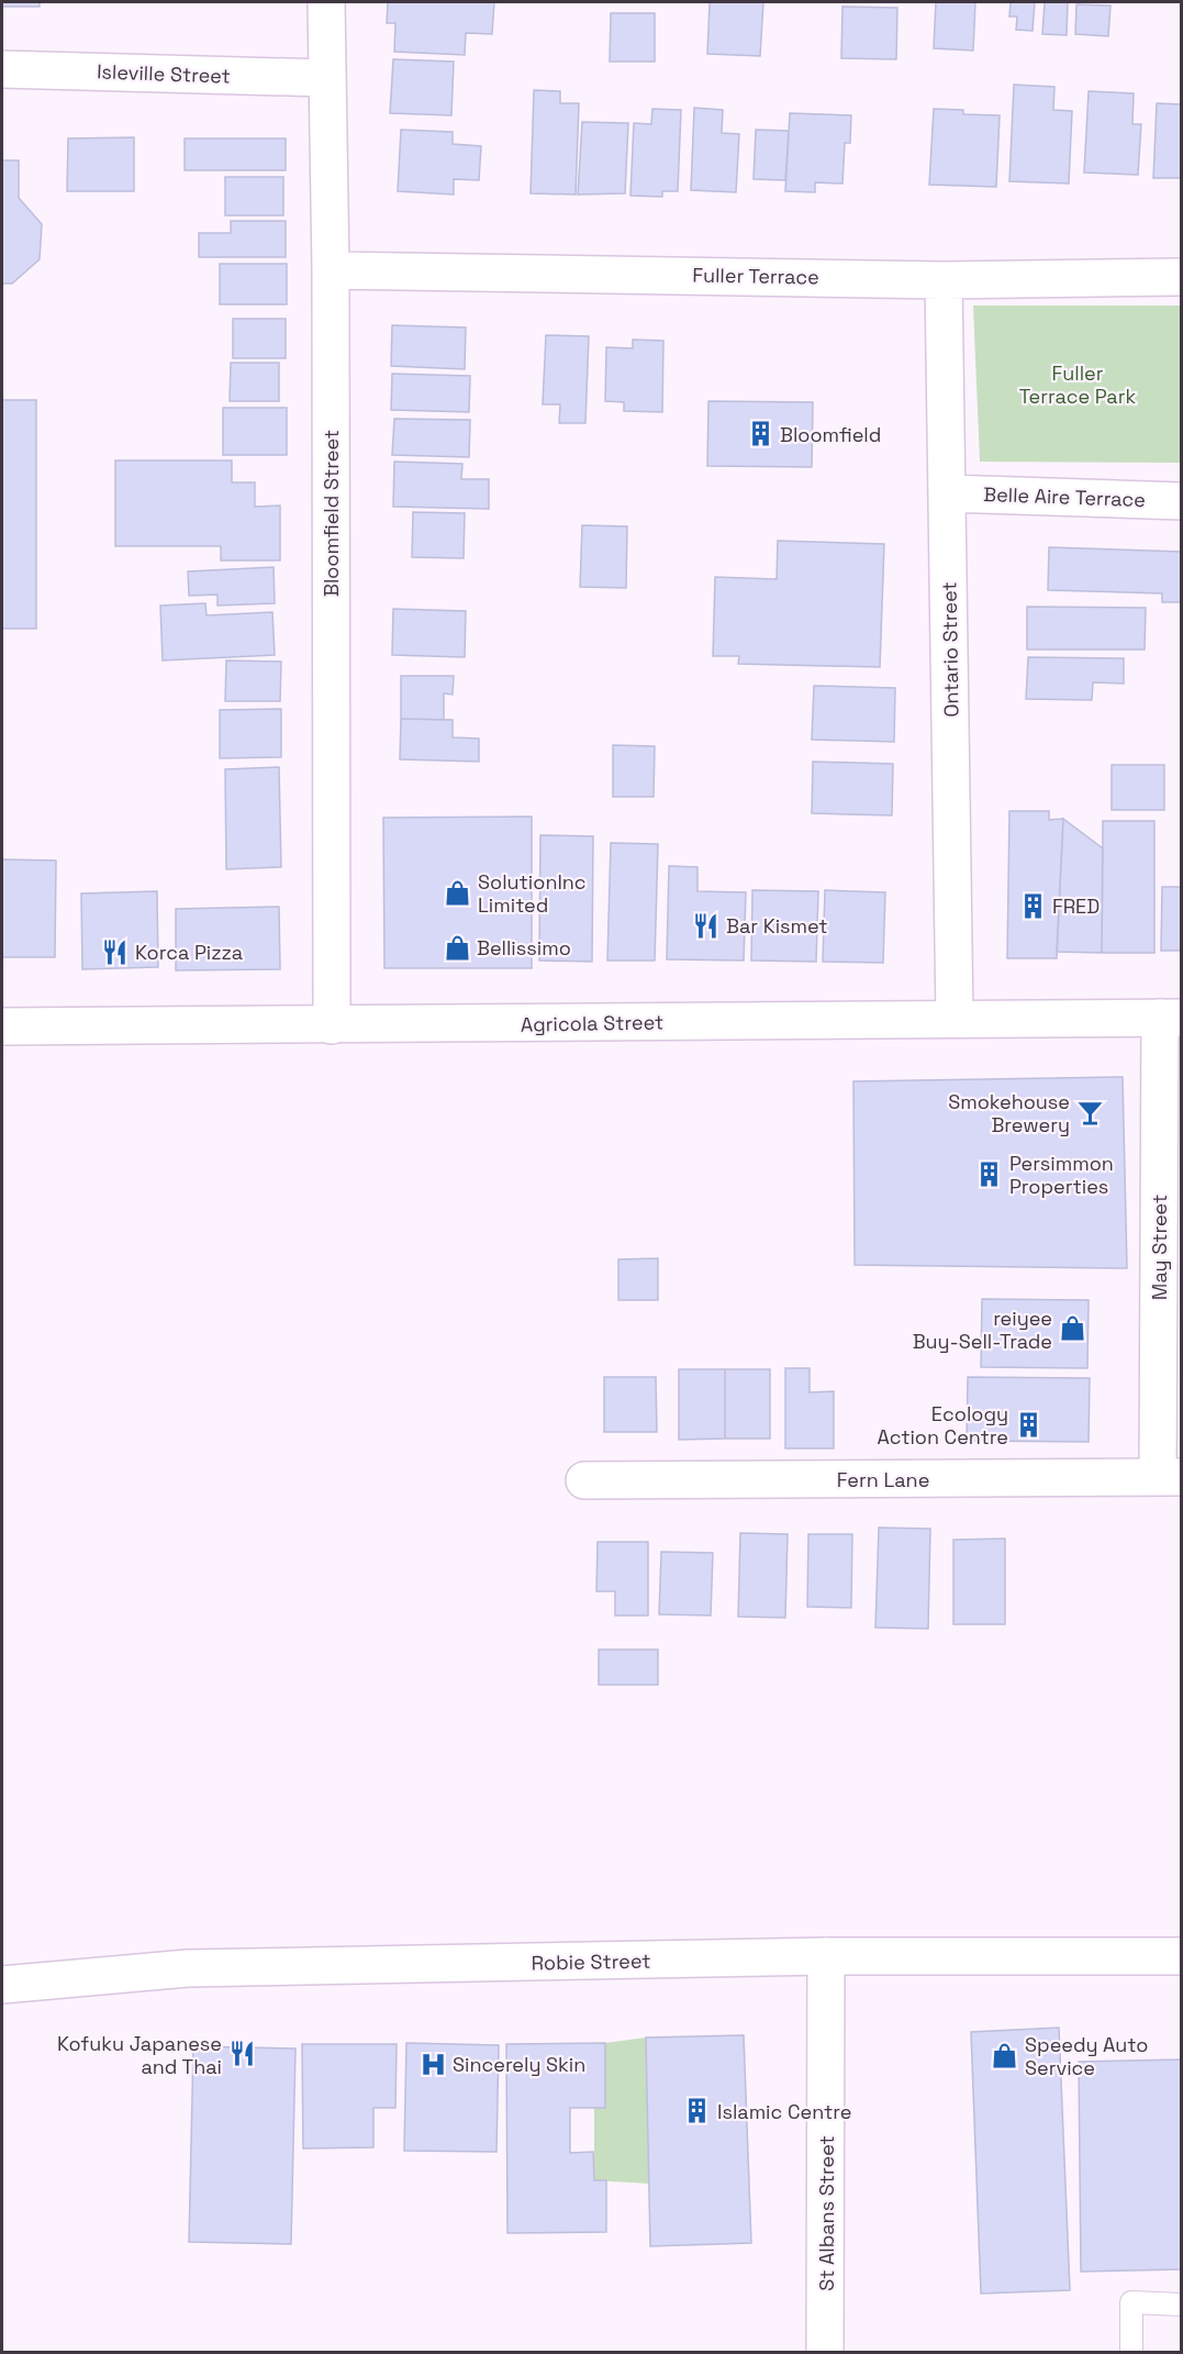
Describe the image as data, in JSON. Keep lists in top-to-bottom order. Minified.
{"streets":{"street":["Isleville Street","Fuller Terrace","Belle Aire Terrace","Bloomfield Street","Ontario Street","Agricola Street","May Street","Fern Lane","Robie Street","St Albans Street"]},"crossings":[["Isleville Street","Bloomfield Street"],["Fuller Terrace","Bloomfield Street"],["Fuller Terrace","Ontario Street"],["Belle Aire Terrace","Ontario Street"],["Bloomfield Street","Agricola Street"],["Ontario Street","Agricola Street"],["Agricola Street","May Street"],["May Street","Fern Lane"],["Robie Street","St Albans Street"]],"parks":["Fuller Terrace Park"],"places":{"building":["Bloomfield","FRED","Persimmon Properties","Ecology Action Centre","Islamic Centre"],"shop":["SolutionInc Limited","Bellissimo","reiyee Buy-Sell-Trade","Speedy Auto Service"],"restaurant":["Bar Kismet","Korca Pizza","Kofuku Japanese and Thai"],"bar":["Smokehouse Brewery"],"hospital":["Sincerely Skin"]}}
